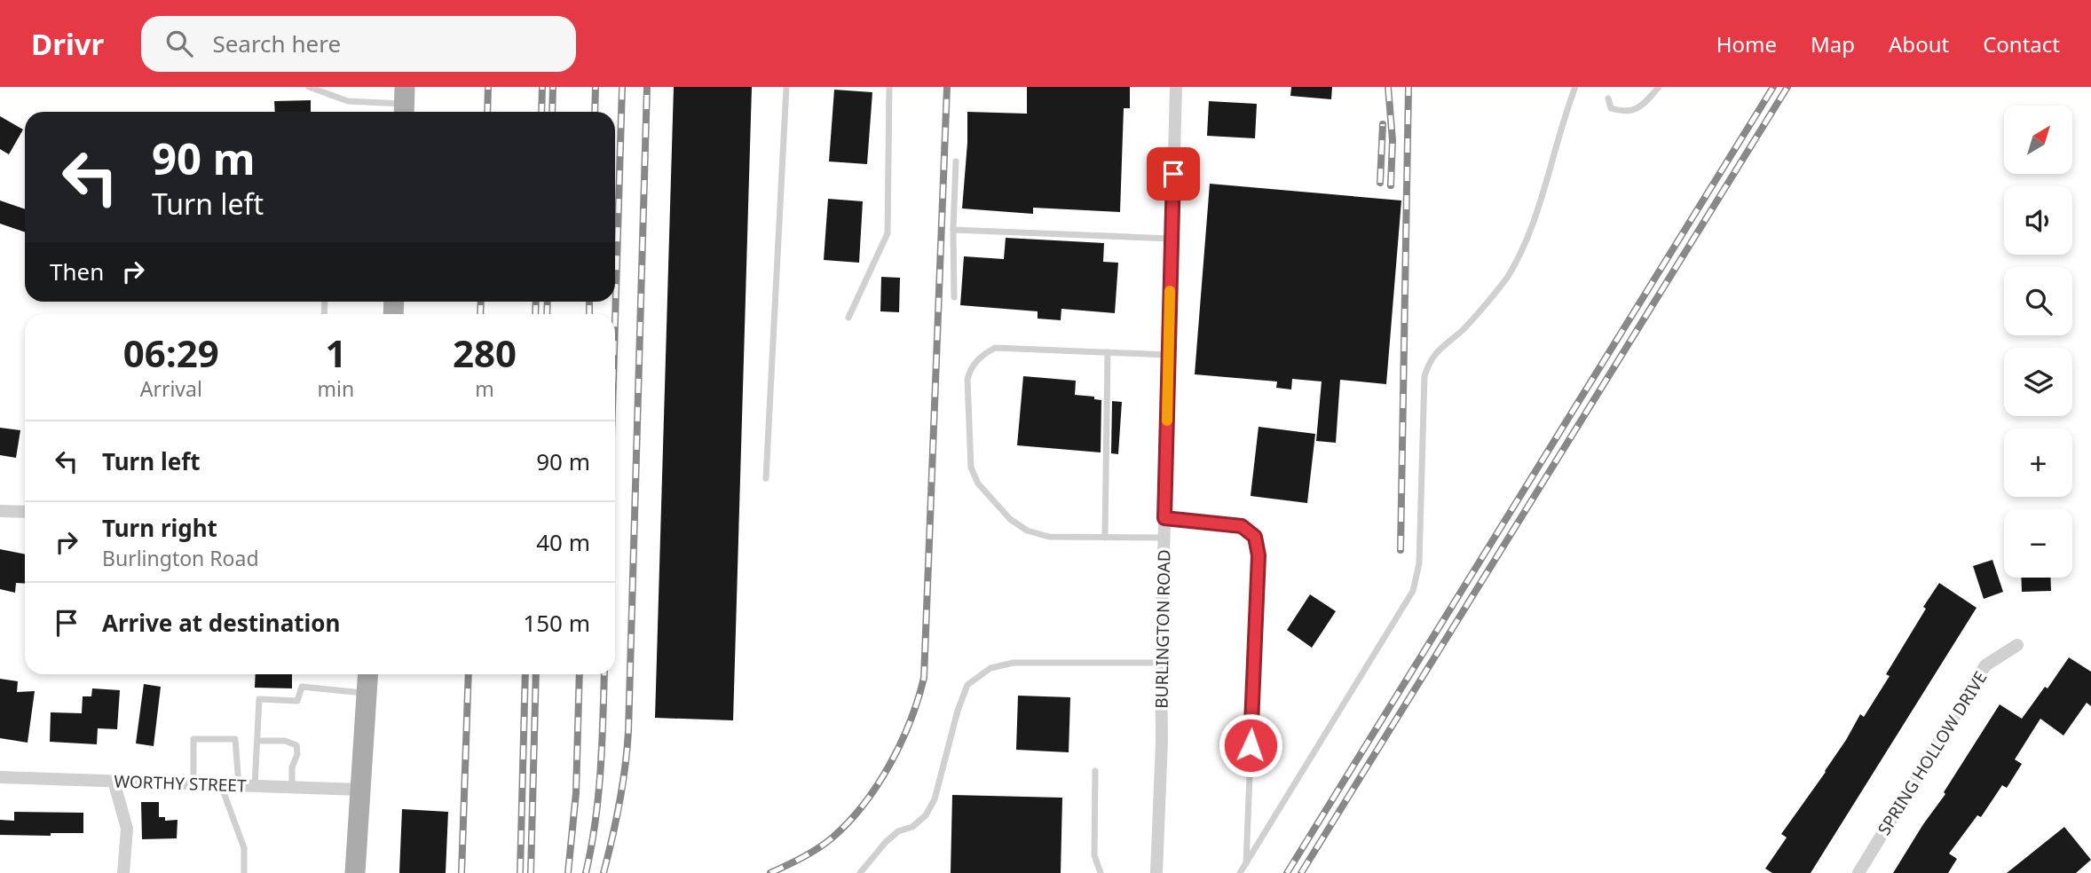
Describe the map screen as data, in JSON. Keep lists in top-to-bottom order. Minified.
{"streets":{"street":["BURLINGTON ROAD","SPRING HOLLOW DRIVE","WORTHY STREET"]},"north":"top right","page":{"header":"Drivr","search":"Search here","nav":["Home","Map","About","Contact"],"map_buttons":["+","−"],"turn":["90 m","Turn left"],"then":"Then","eta":["06:29","Arrival","1","min","280","m"],"list":[{"name":"Turn left","value":"90 m"},{"name":"Turn right","note":"Burlington Road","value":"40 m"},{"name":"Arrive at destination","value":"150 m"}]}}
